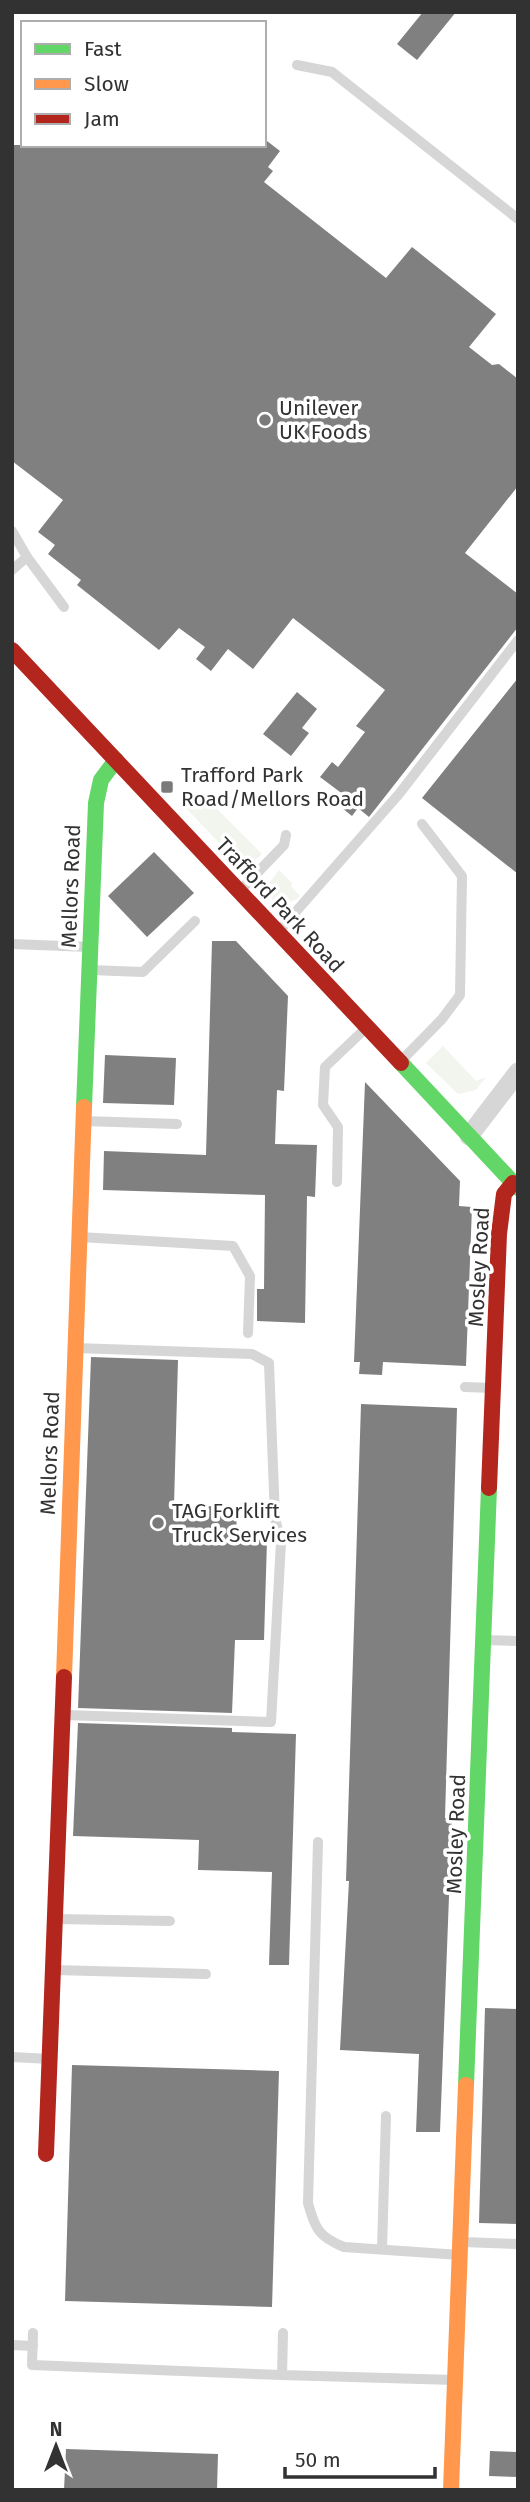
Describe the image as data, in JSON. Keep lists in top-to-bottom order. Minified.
{"streets":{"street":["Mellors Road","Trafford Park Road","Mosley Road"]},"crossings":[["Mellors Road","Trafford Park Road"],["Trafford Park Road","Mosley Road"]],"places":{"other":["Unilever UK Foods","TAG Forklift Truck Services"],"transit":["Trafford Park Road/Mellors Road"]},"legend":["Fast","Slow","Jam"],"scale_bar":"50 m","north":"top"}
